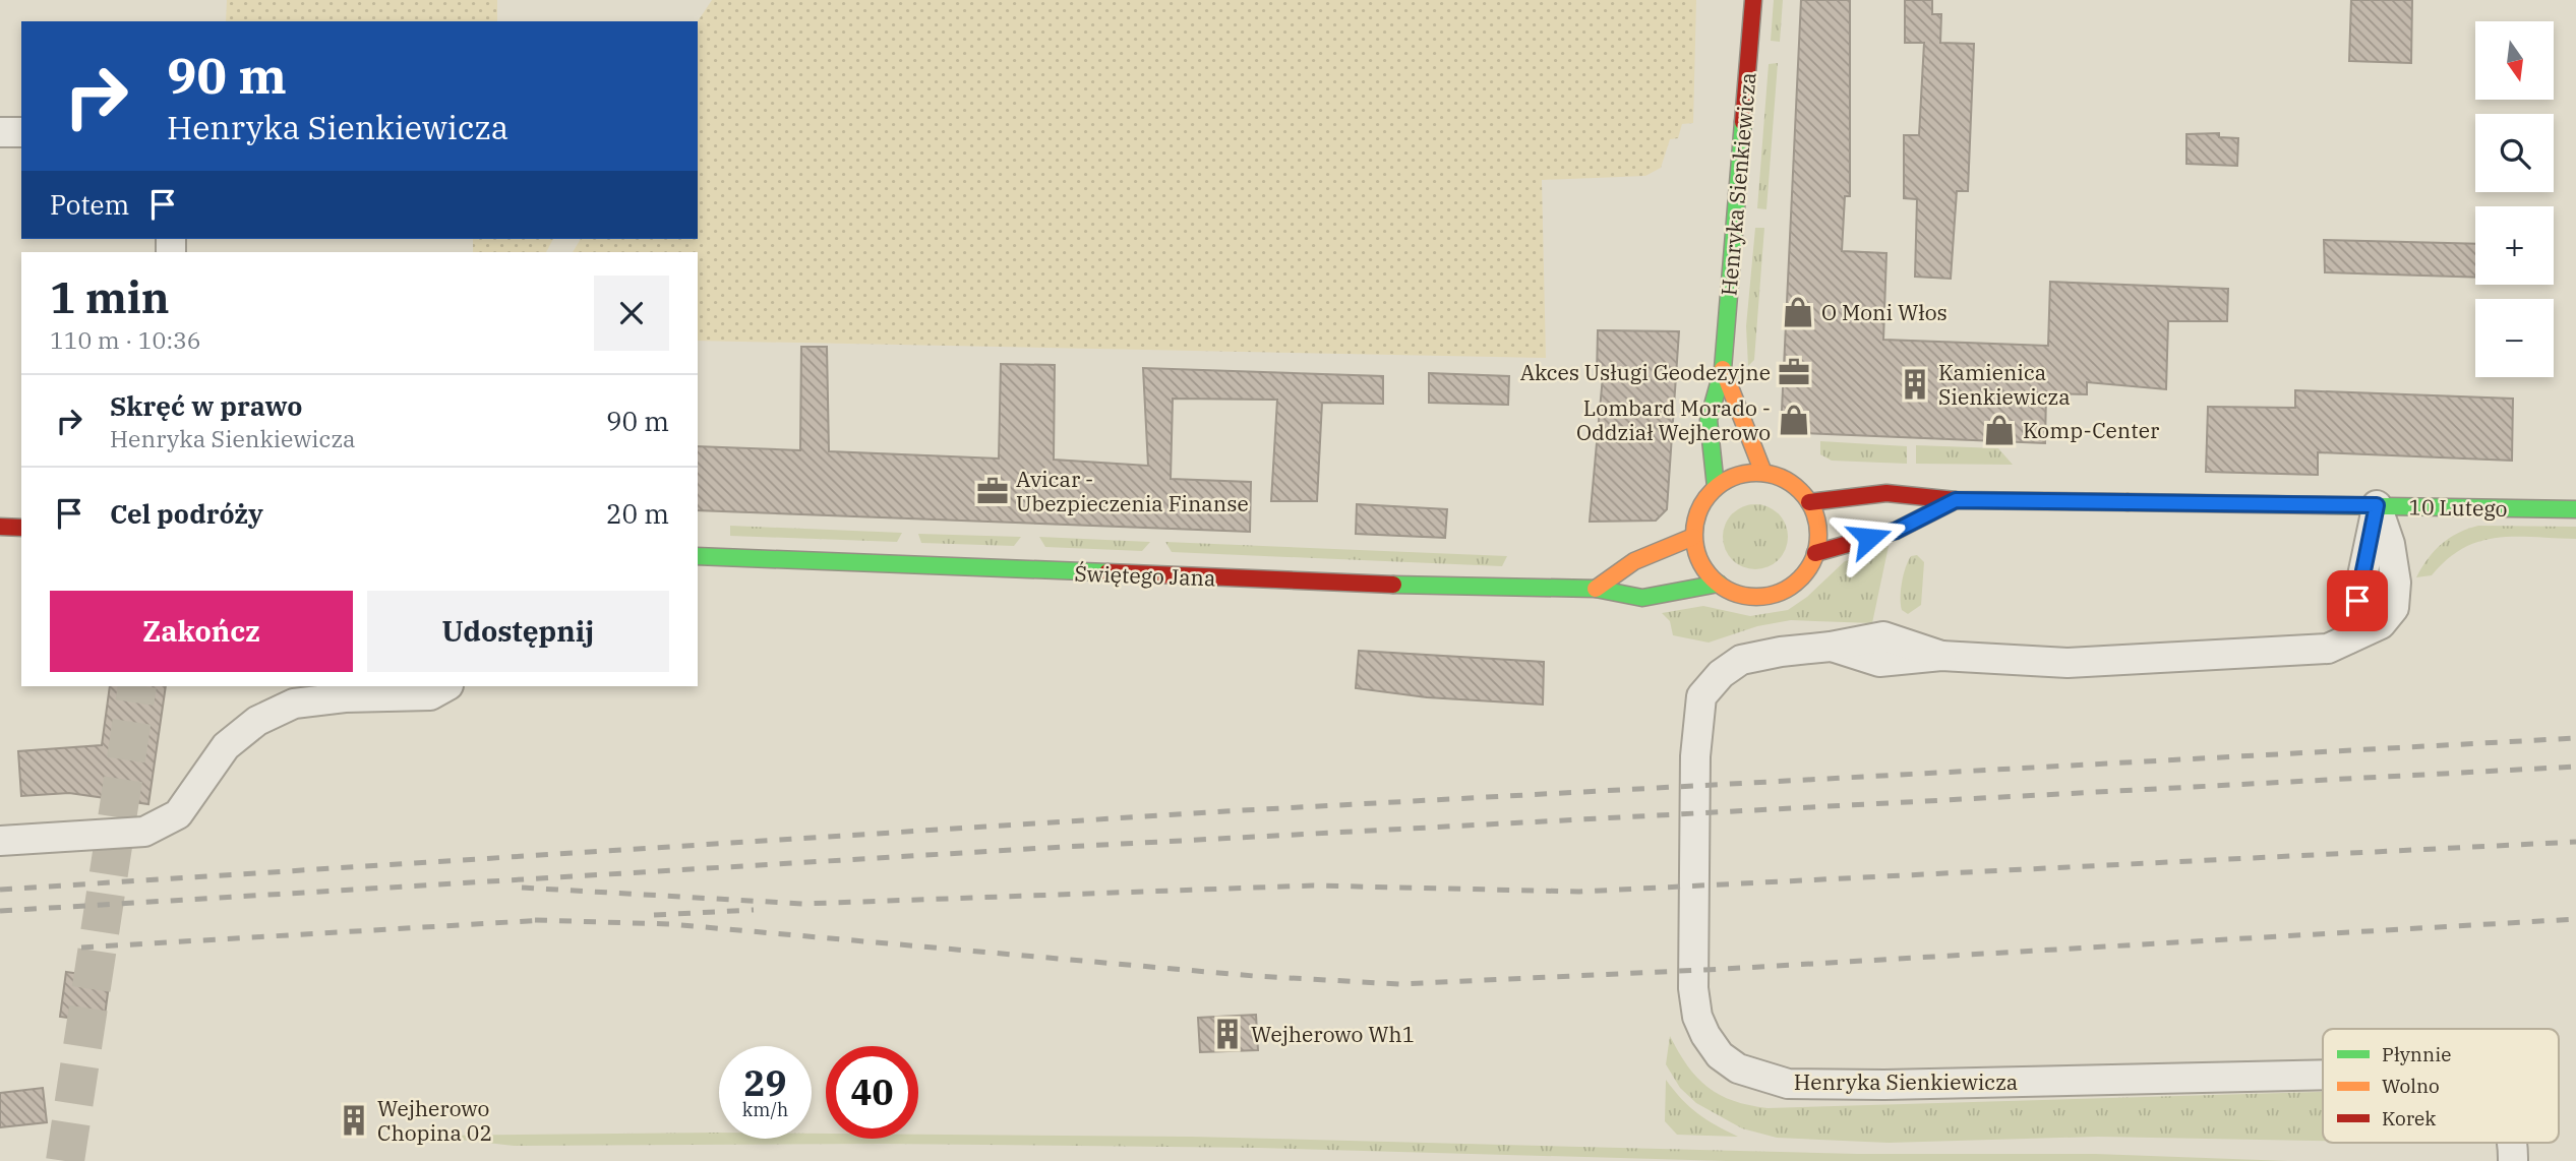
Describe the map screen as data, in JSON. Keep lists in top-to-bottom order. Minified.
{"streets":{"street":["Henryka Sienkiewicza","10 Lutego","Świętego Jana"]},"crossings":[["Henryka Sienkiewicza","10 Lutego"],["Henryka Sienkiewicza","Świętego Jana"],["10 Lutego","Świętego Jana"]],"places":{"shop":["O Moni Włos","Lombard Morado - Oddział Wejherowo","Komp-Center"],"office":["Akces Usługi Geodezyjne","Avicar - Ubezpieczenia Finanse"],"building":["Kamienica Sienkiewicza","Wejherowo Wh1","Wejherowo Chopina 02"]},"legend":["Płynnie","Wolno","Korek"],"north":"bottom","page":{"map_buttons":["+","−"],"turn":["90 m","Henryka Sienkiewicza"],"then":"Potem","heading":["1 min","110 m · 10:36"],"list":[{"name":"Skręć w prawo","note":"Henryka Sienkiewicza","value":"90 m"},{"name":"Cel podróży","value":"20 m"}],"buttons":["Zakończ","Udostępnij"],"speed":"29 km/h","limit":"40"}}
